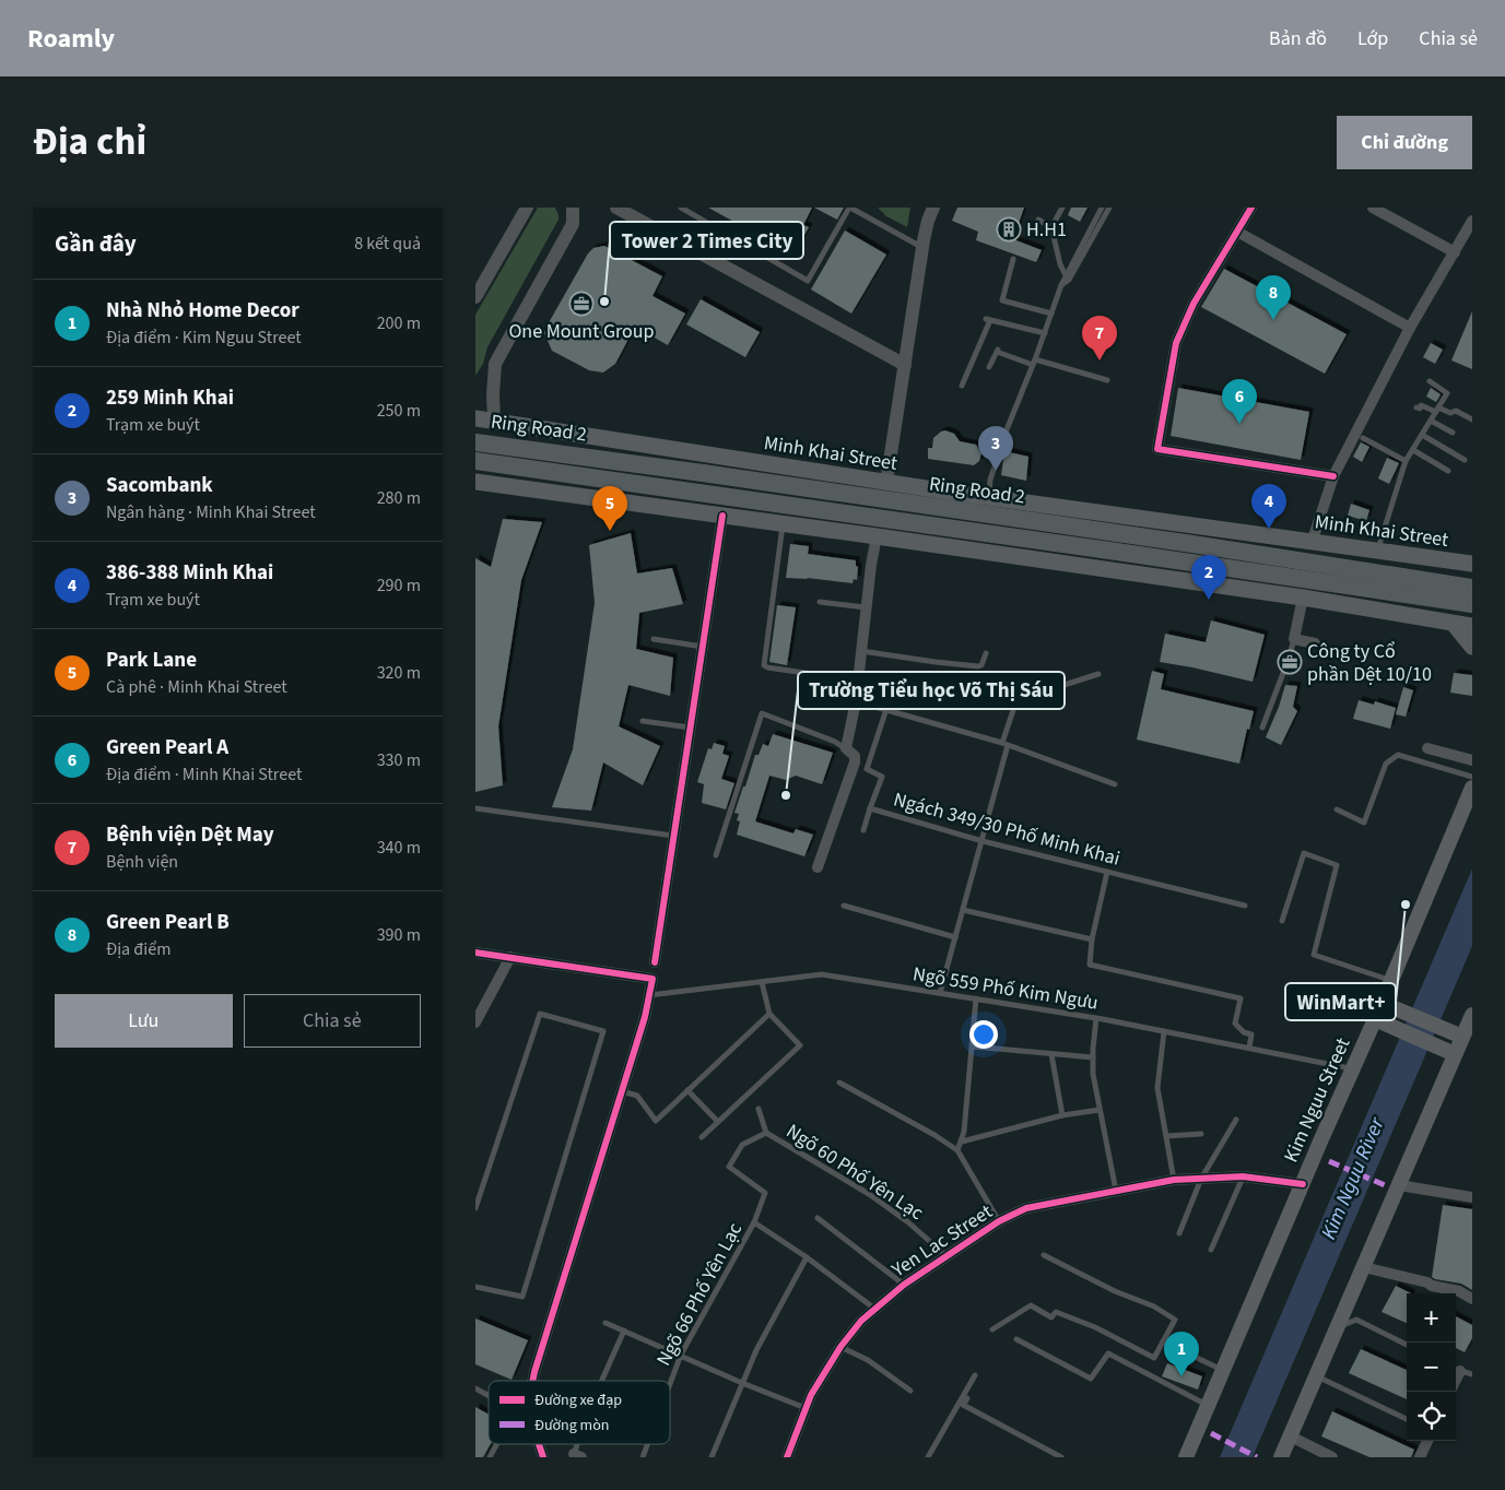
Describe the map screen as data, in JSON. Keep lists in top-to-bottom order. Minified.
{"streets":{"highway":["Ring Road 2"],"main road":["Minh Khai Street","Kim Nguu Street"],"street":["Yen Lac Street"],"lane":["Ngách 349/30 Phố Minh Khai","Ngõ 559 Phố Kim Ngưu","Ngõ 60 Phố Yên Lạc","Ngõ 66 Phố Yên Lạc"]},"crossings":[["Ngõ 559 Phố Kim Ngưu","Kim Nguu Street"],["Kim Nguu Street","Yen Lac Street"],["Ngõ 60 Phố Yên Lạc","Yen Lac Street"],["Yen Lac Street","Ngõ 66 Phố Yên Lạc"]],"water":["Kim Nguu River"],"places":{"building":["H.H1"],"other":["Tower 2 Times City","Trường Tiểu học Võ Thị Sáu","WinMart+"],"office":["One Mount Group","Công ty Cổ phần Dệt 10/10"]},"legend":["Đường xe đạp","Đường mòn"],"page":{"header":"Roamly","nav":["Bản đồ","Lớp","Chia sẻ"],"title":"Địa chỉ","buttons":["Chỉ đường",["Lưu","Chia sẻ"]],"heading":["Gần đây","8 kết quả"],"pins":["8","7","6","3","4","5","2","1"],"list":[{"mark":"1","name":"Nhà Nhỏ Home Decor","note":"Địa điểm · Kim Nguu Street","value":"200 m"},{"mark":"2","name":"259 Minh Khai","note":"Trạm xe buýt","value":"250 m"},{"mark":"3","name":"Sacombank","note":"Ngân hàng · Minh Khai Street","value":"280 m"},{"mark":"4","name":"386-388 Minh Khai","note":"Trạm xe buýt","value":"290 m"},{"mark":"5","name":"Park Lane","note":"Cà phê · Minh Khai Street","value":"320 m"},{"mark":"6","name":"Green Pearl A","note":"Địa điểm · Minh Khai Street","value":"330 m"},{"mark":"7","name":"Bệnh viện Dệt May","note":"Bệnh viện","value":"340 m"},{"mark":"8","name":"Green Pearl B","note":"Địa điểm","value":"390 m"}],"map_buttons":["+","−"]}}
